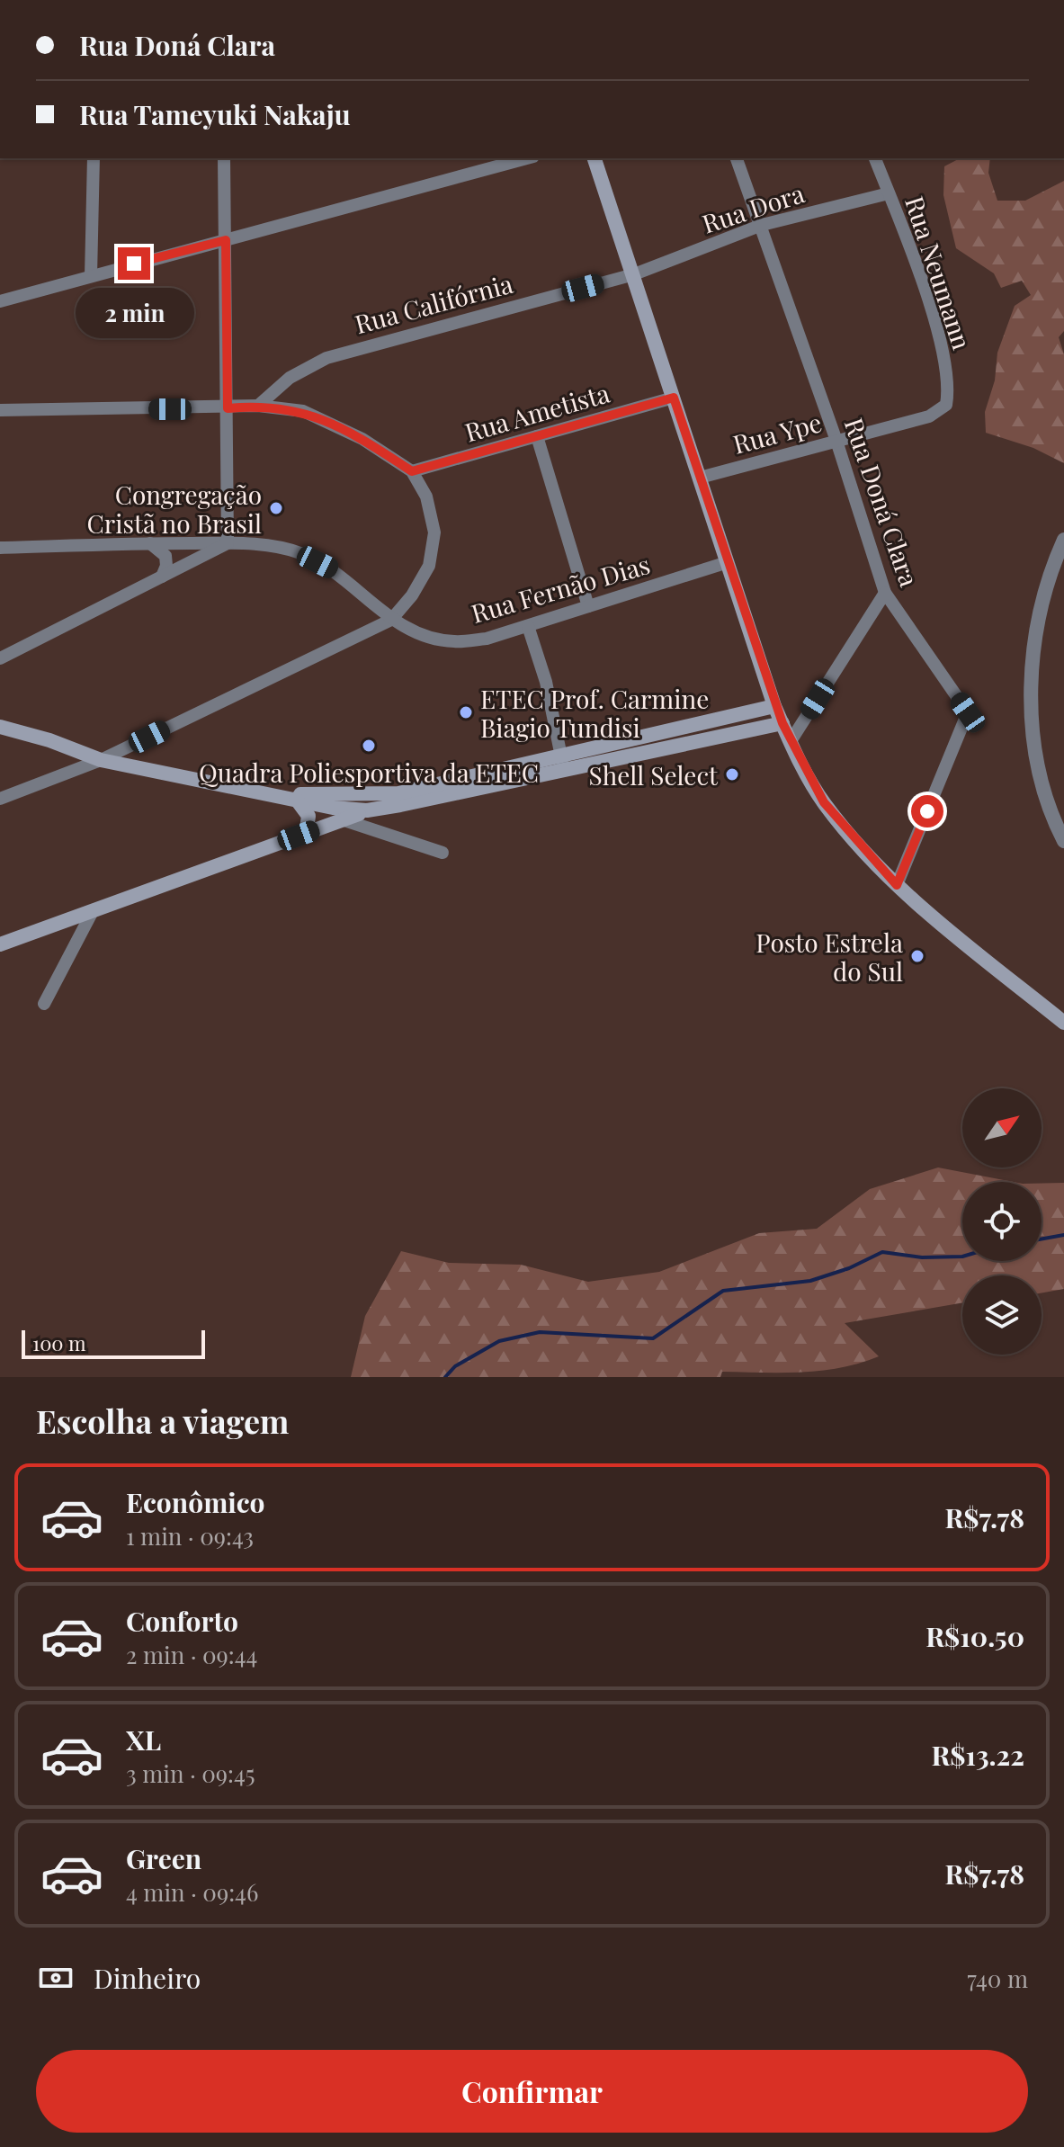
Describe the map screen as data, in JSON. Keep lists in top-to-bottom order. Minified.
{"streets":{"street":["Rua Dora","Rua Neumann","Rua Califórnia","Rua Ametista","Rua Ype","Rua Doná Clara","Rua Fernão Dias"]},"crossings":[["Rua Dora","Rua Neumann"],["Rua Dora","Rua Califórnia"],["Rua Dora","Rua Doná Clara"],["Rua Neumann","Rua Ype"],["Rua Ype","Rua Doná Clara"]],"places":["Congregação Cristã no Brasil","ETEC Prof. Carmine Biagio Tundisi","Quadra Poliesportiva da ETEC","Shell Select","Posto Estrela do Sul"],"scale_bar":"100 m","north":"top right","page":{"banner":["Rua Doná Clara","Rua Tameyuki Nakaju"],"bubble":"2 min","scale":"100 m","heading":"Escolha a viagem","list":[{"name":"Econômico","note":"1 min · 09:43","value":"R$7.78"},{"name":"Conforto","note":"2 min · 09:44","value":"R$10.50"},{"name":"XL","note":"3 min · 09:45","value":"R$13.22"},{"name":"Green","note":"4 min · 09:46","value":"R$7.78"}],"pay":["Dinheiro","740 m"],"buttons":"Confirmar"}}
